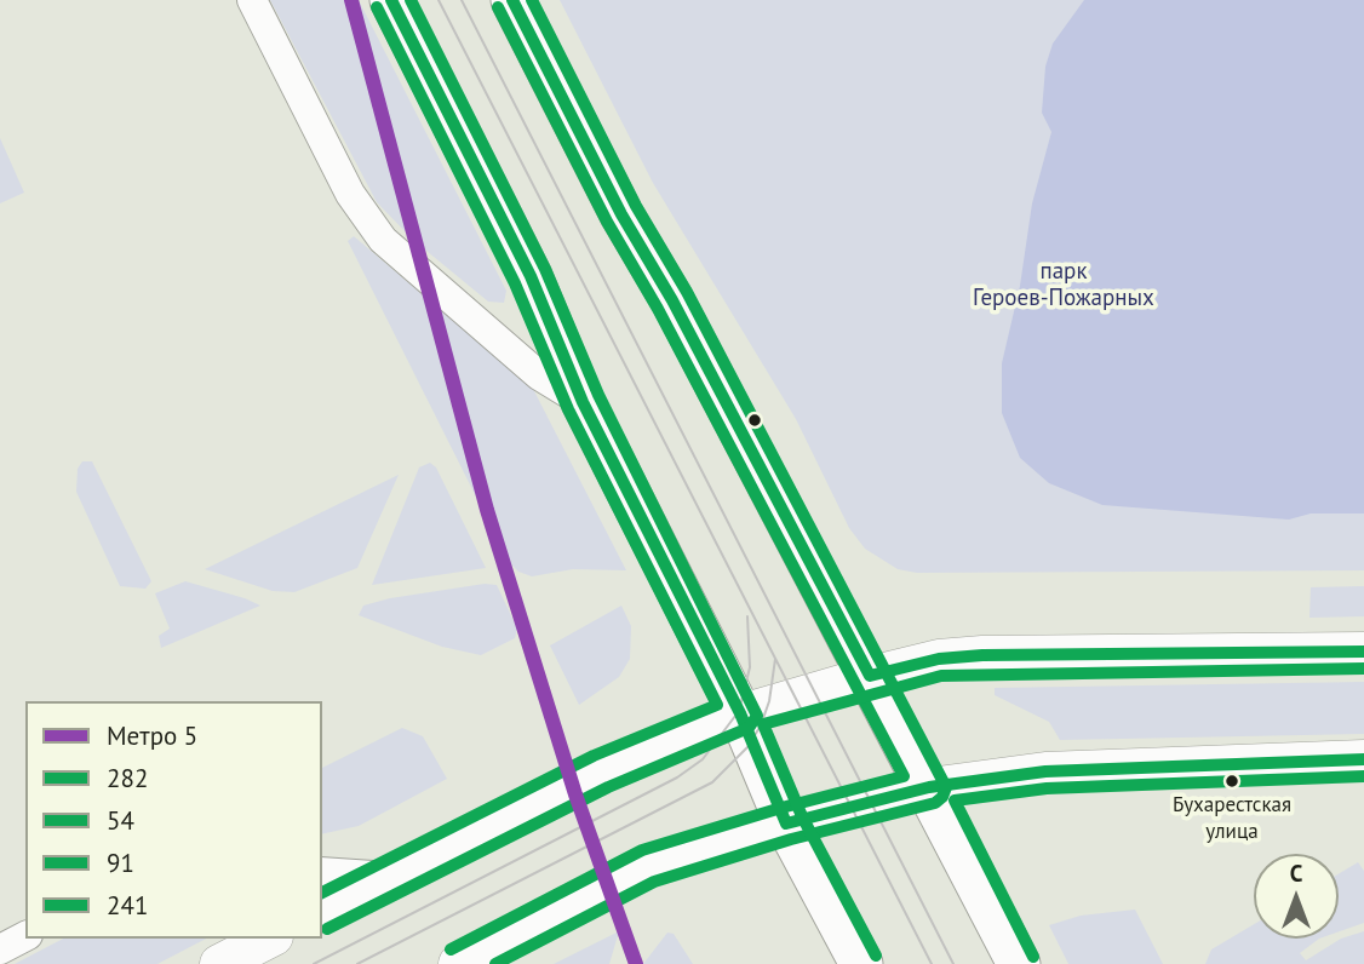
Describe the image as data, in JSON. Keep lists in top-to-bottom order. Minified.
{"parks":["парк Героев-Пожарных"],"places":["Бухарестская улица"],"lines":["metro line 5","transit line 282","transit line 54","transit line 91","transit line 241"],"legend":["Метро 5","282","54","91","241"],"north":"top"}
